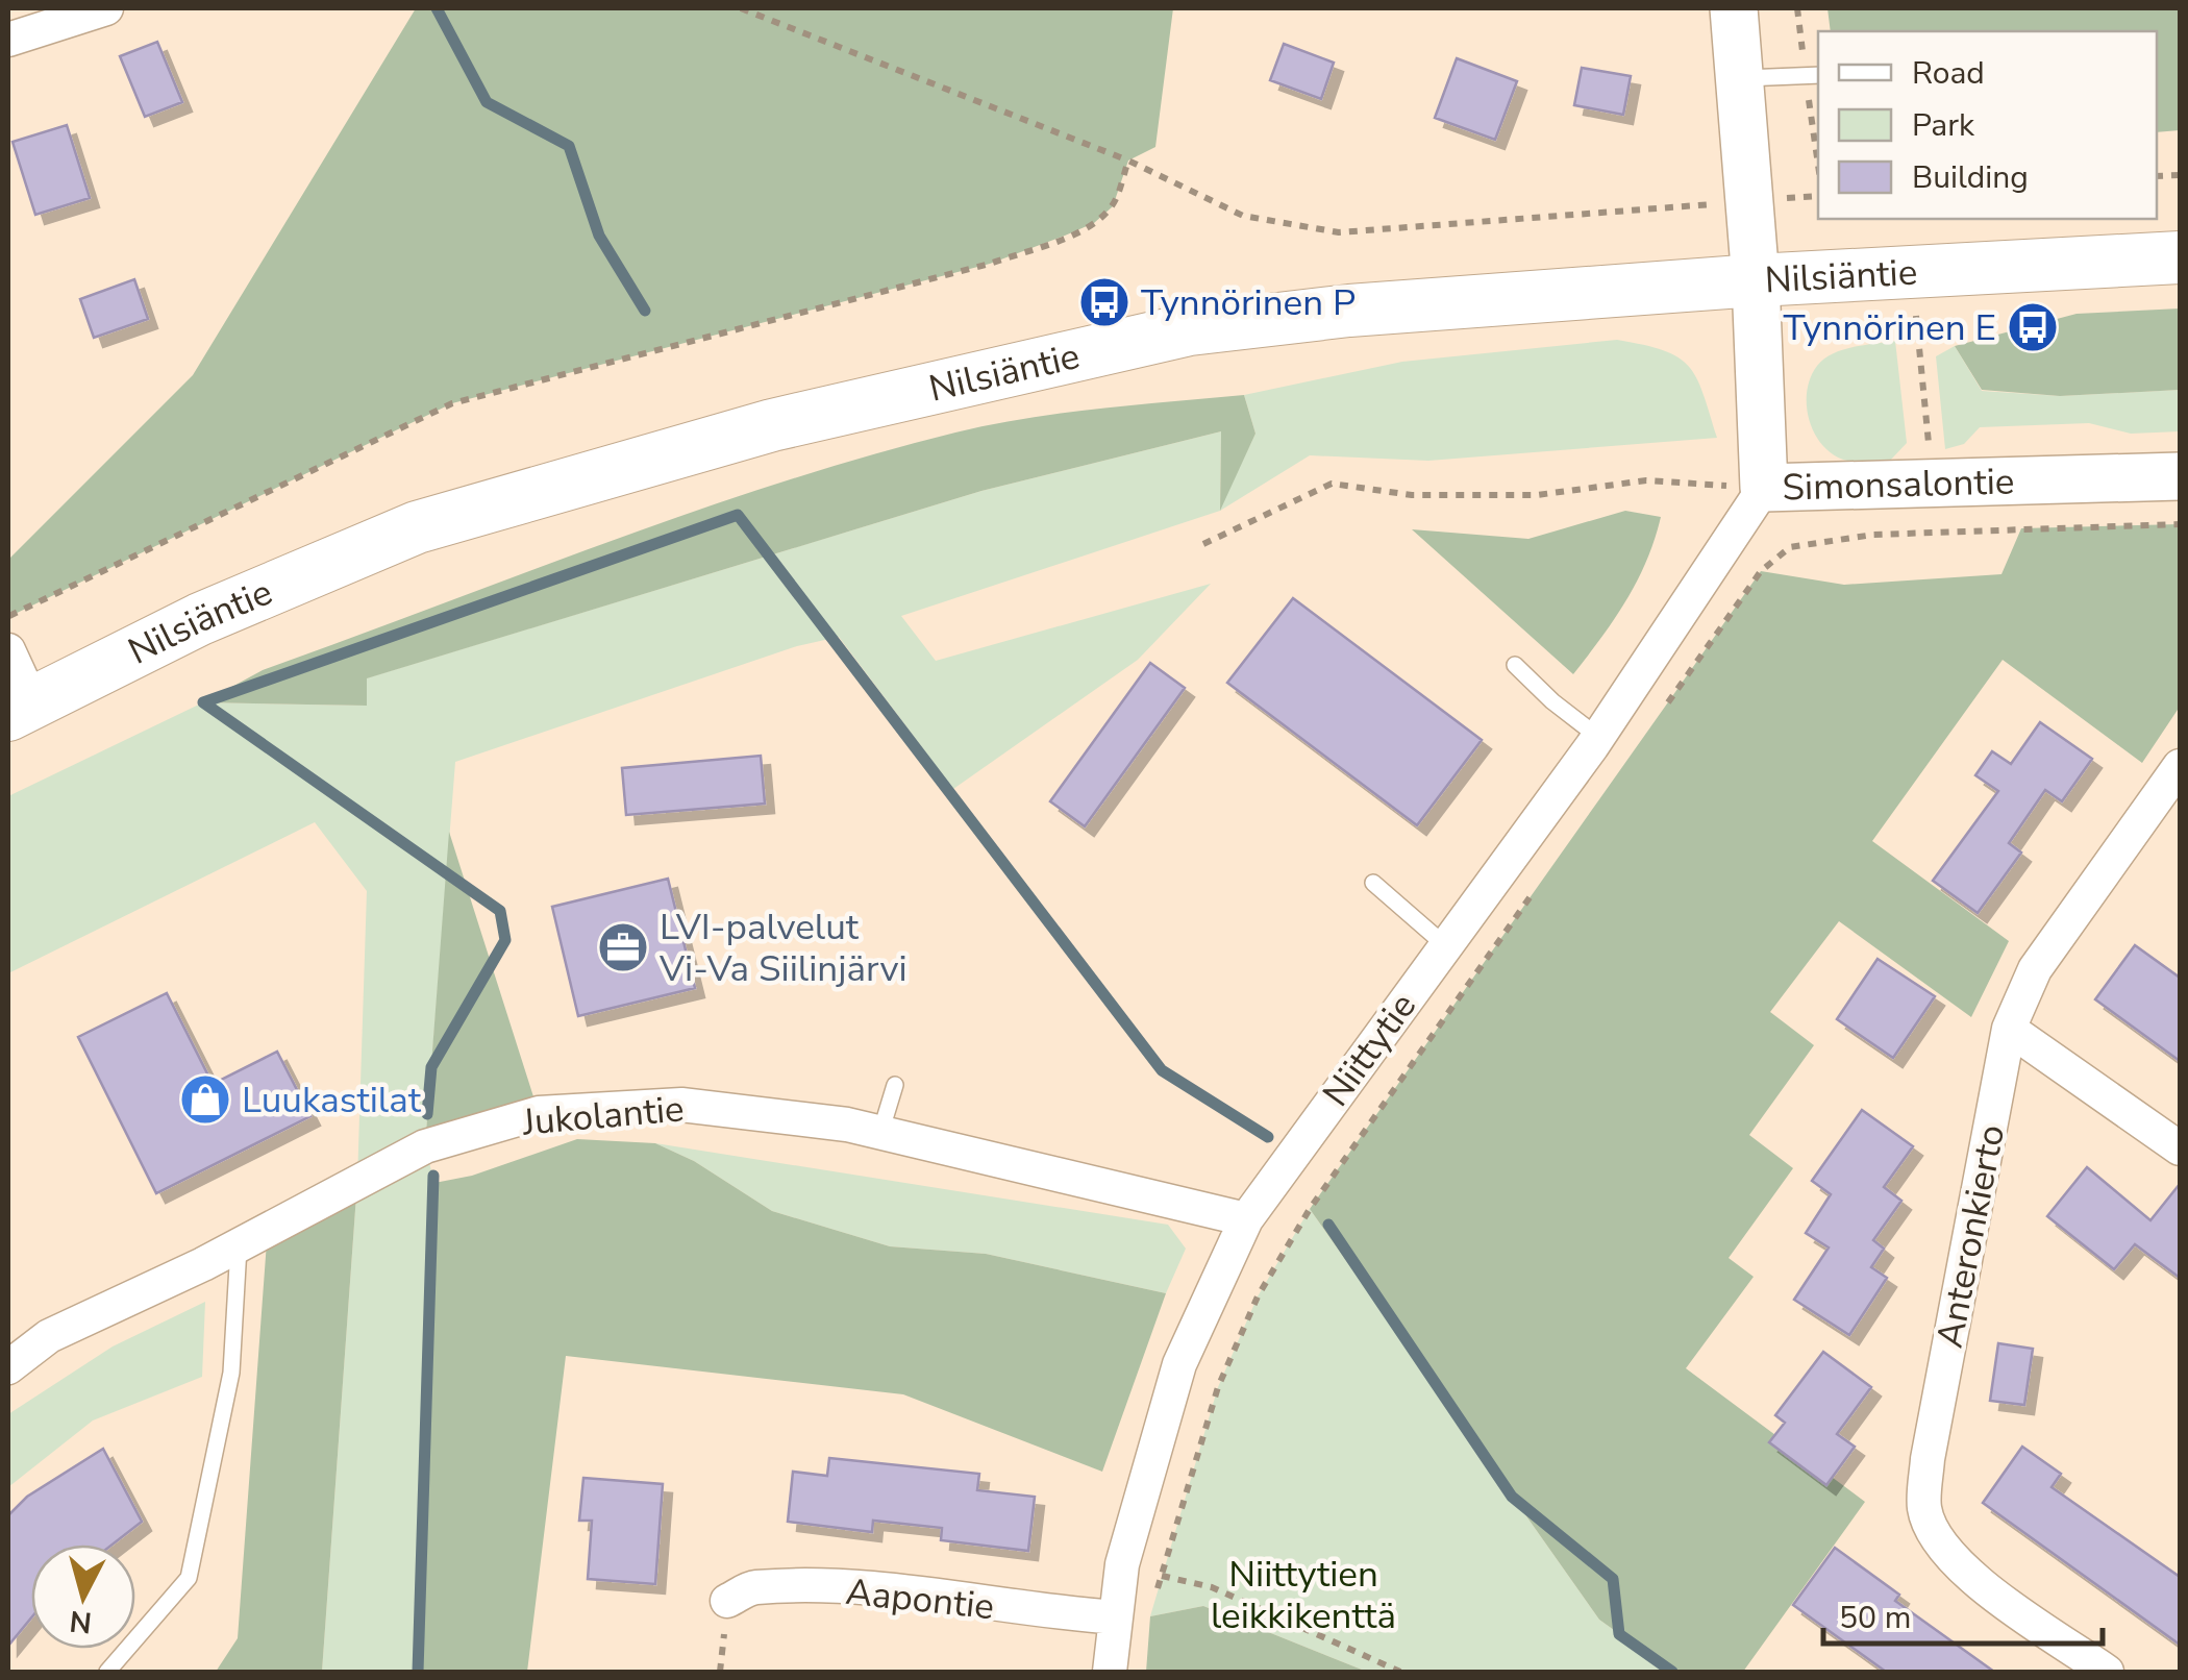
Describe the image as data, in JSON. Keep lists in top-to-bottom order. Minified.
{"streets":{"main road":["Nilsiäntie"],"street":["Simonsalontie","Niittytie","Jukolantie","Anteronkierto","Aapontie"]},"crossings":[["Nilsiäntie","Simonsalontie"],["Simonsalontie","Niittytie"],["Niittytie","Jukolantie"],["Niittytie","Aapontie"]],"parks":["Niittytien leikkikenttä"],"places":{"bus stop":["Tynnörinen P","Tynnörinen E"],"office":["LVI-palvelut Vi-Va Siilinjärvi"],"shop":["Luukastilat"]},"legend":["Road","Park","Building"],"scale_bar":"50 m","north":"bottom"}
